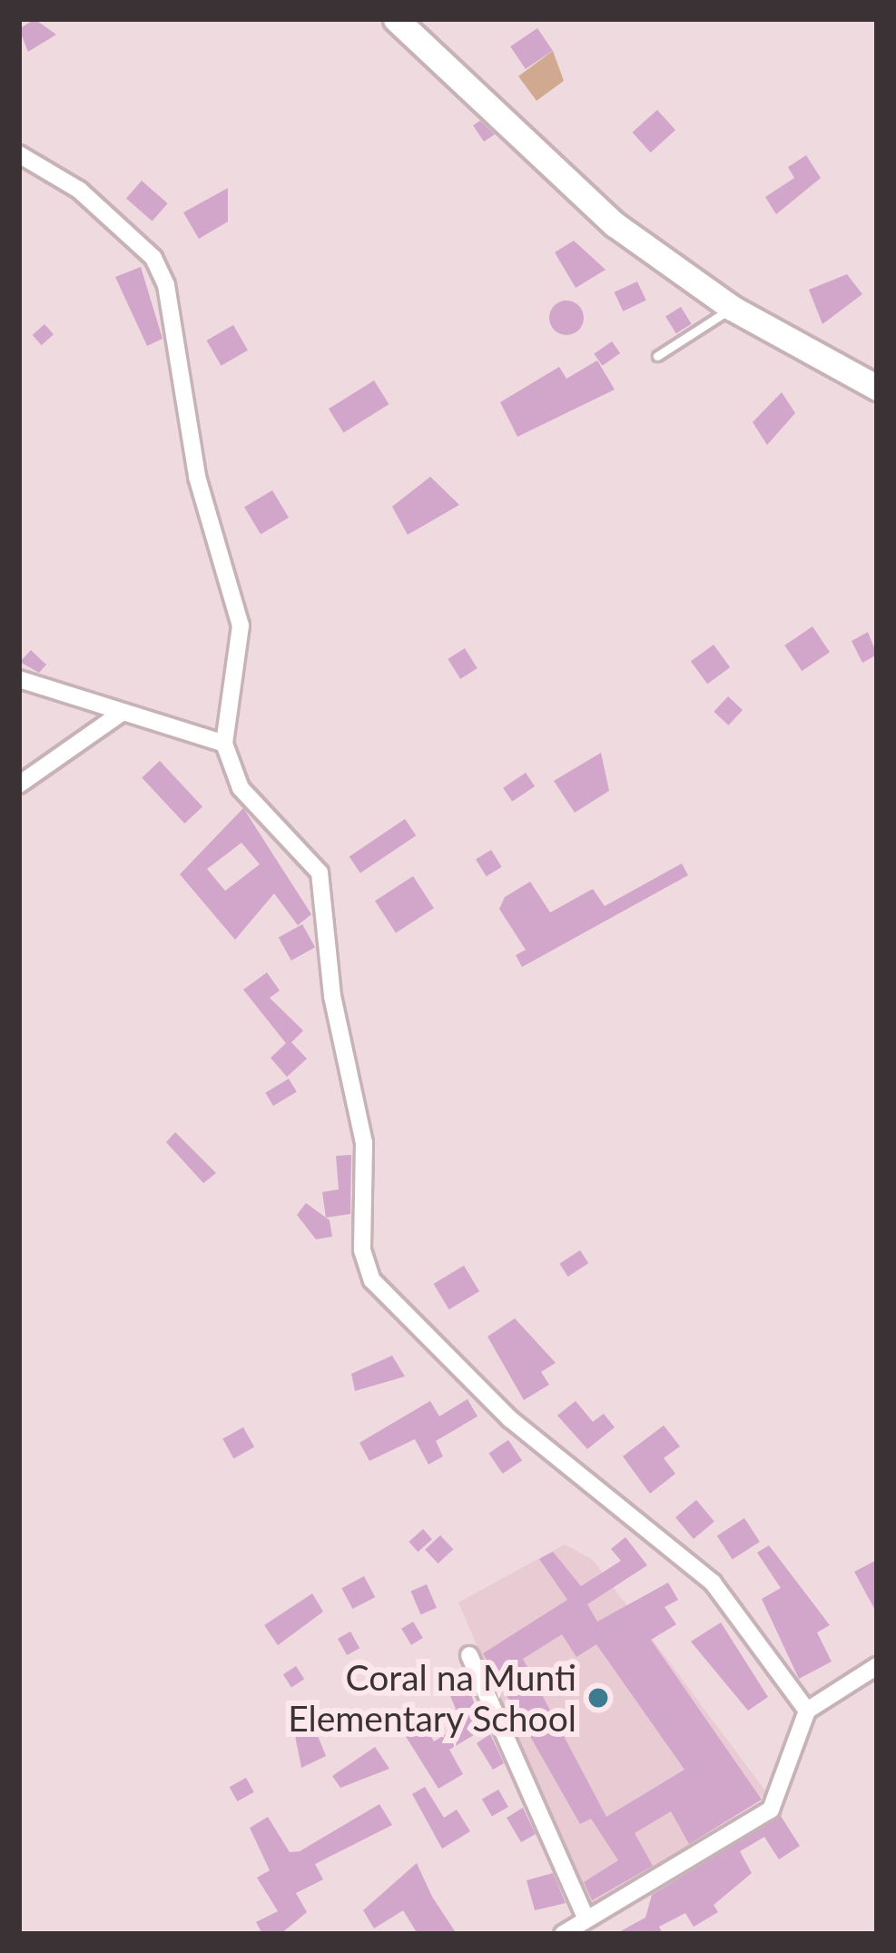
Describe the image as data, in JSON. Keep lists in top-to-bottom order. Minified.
{"places":["Coral na Munti Elementary School"]}
